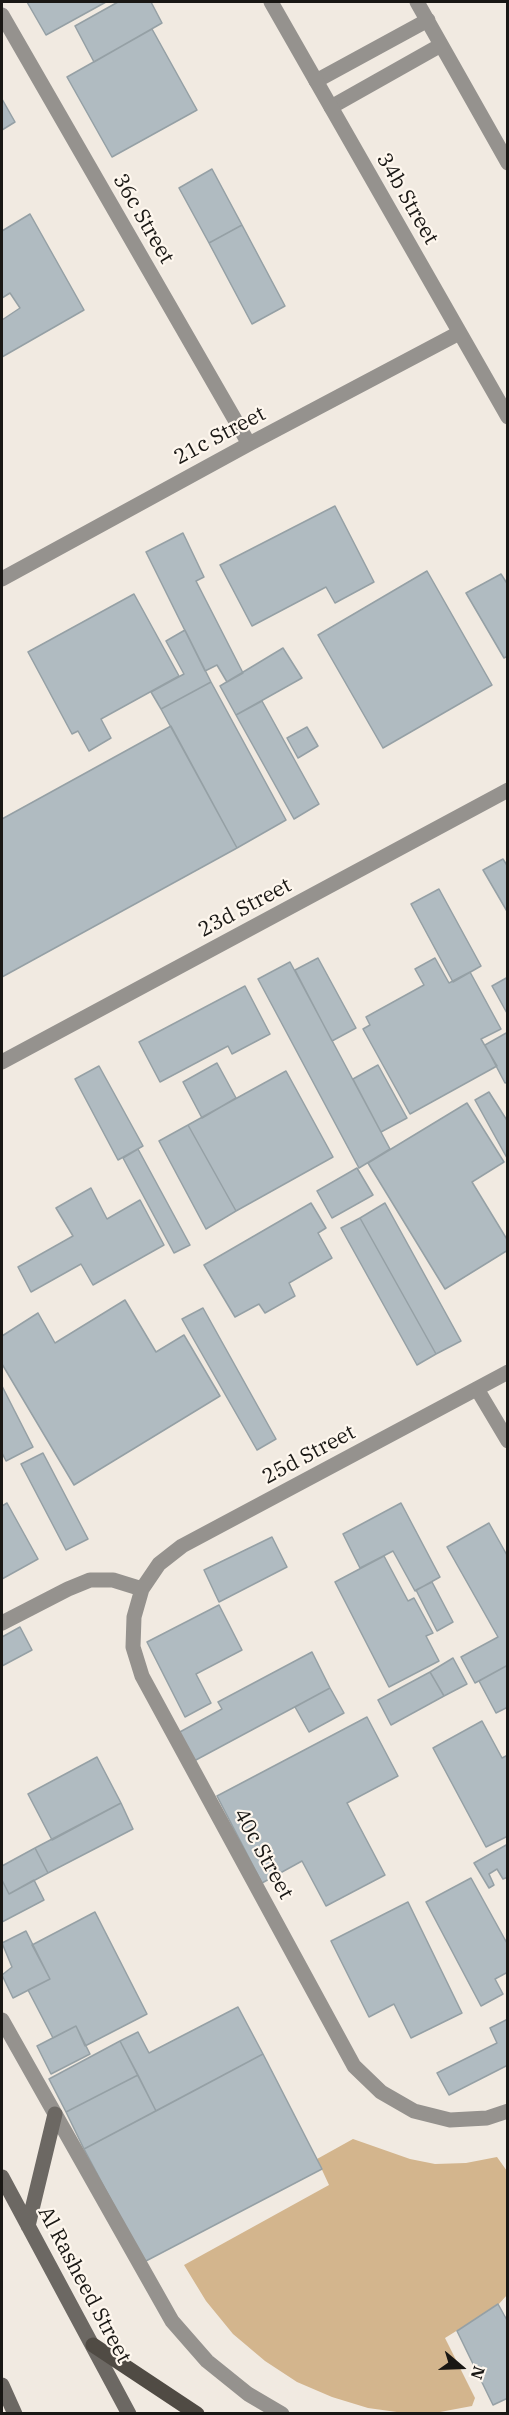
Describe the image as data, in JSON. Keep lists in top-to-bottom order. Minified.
{"streets":{"main road":["Al Rasheed Street"],"street":["34b Street","36c Street","21c Street","23d Street","25d Street","40c Street"]},"crossings":[["34b Street","21c Street"],["36c Street","21c Street"],["25d Street","40c Street"]],"north":"right"}
